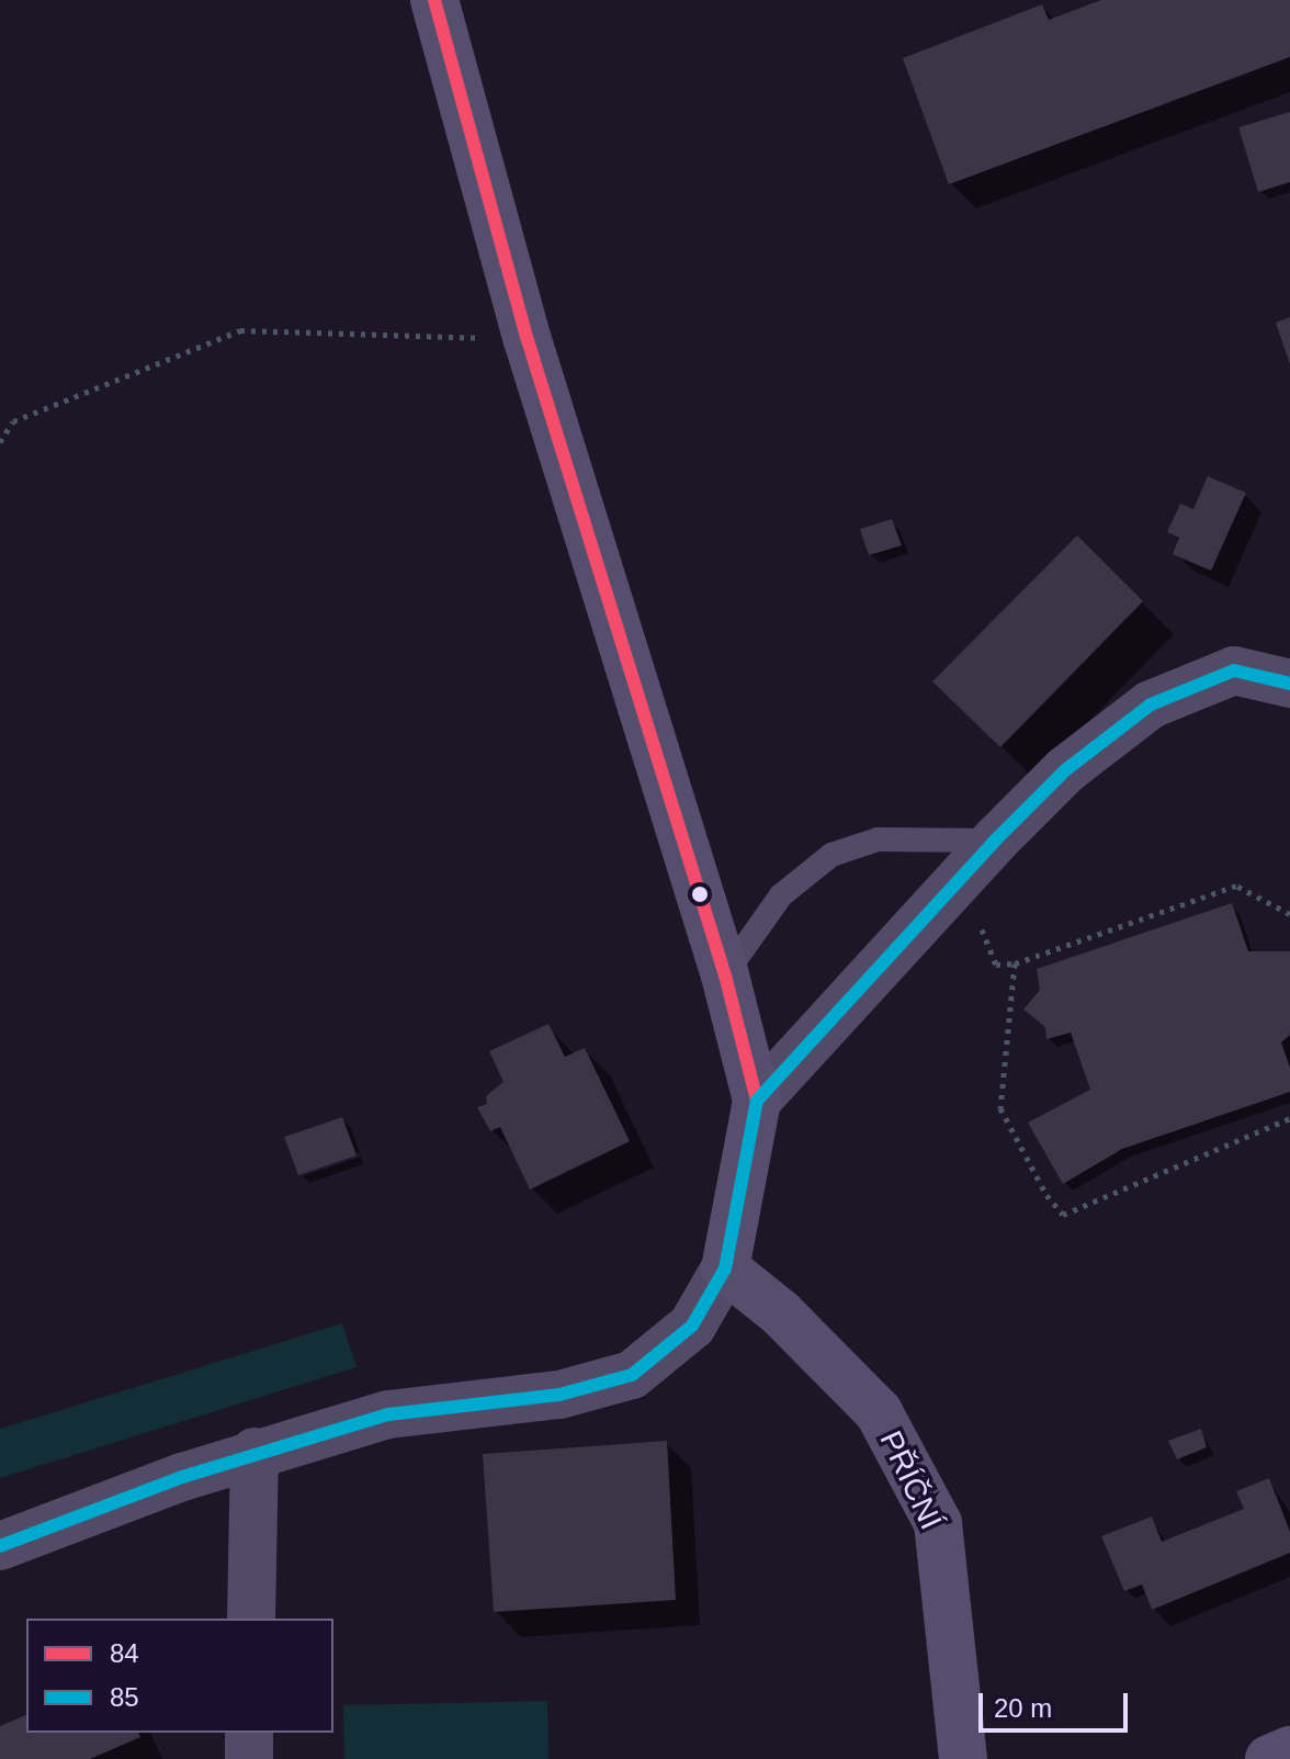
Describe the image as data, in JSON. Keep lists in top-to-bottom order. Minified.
{"streets":{"street":["PŘÍČNÍ"]},"lines":["transit line 84","transit line 85"],"legend":["84","85"],"scale_bar":"20 m"}
